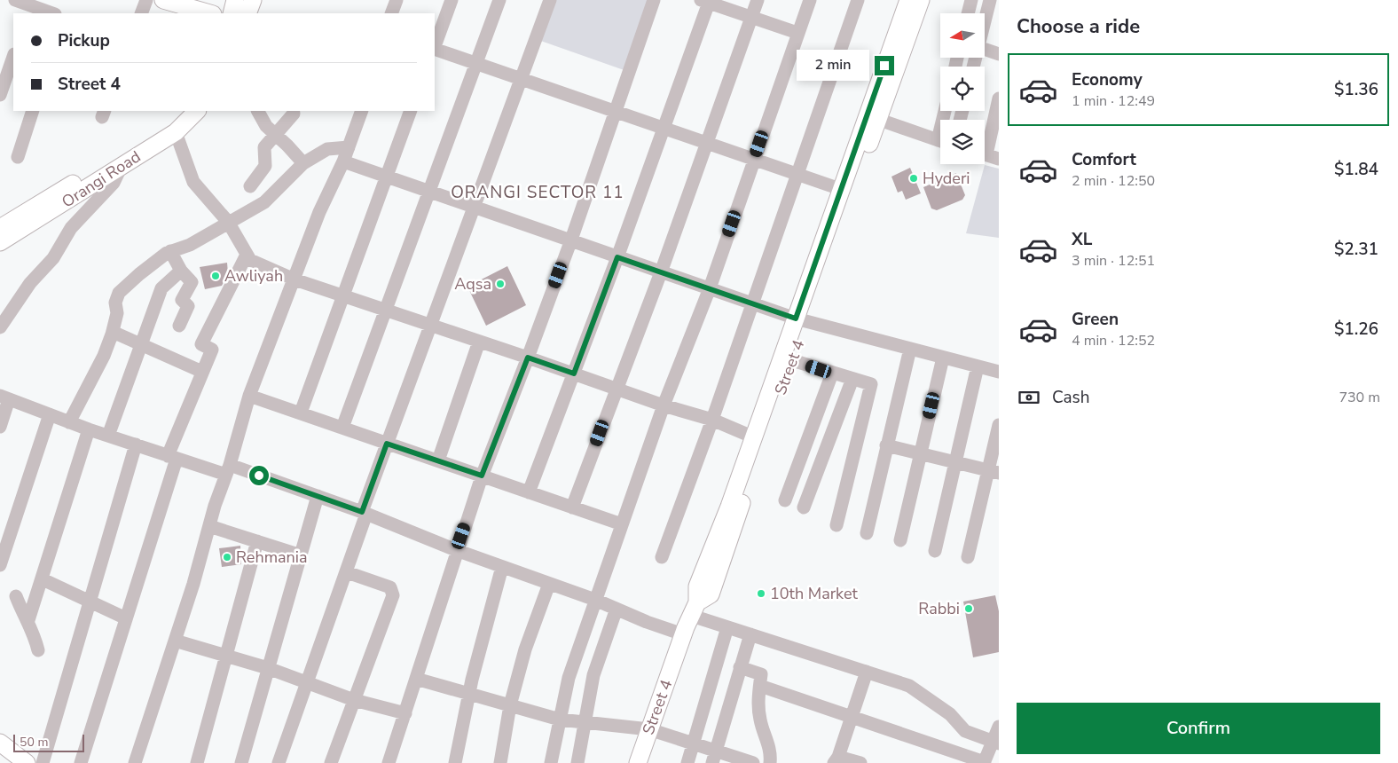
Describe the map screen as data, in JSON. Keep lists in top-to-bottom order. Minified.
{"streets":{"main road":["Orangi Road","Street 4"]},"districts":["ORANGI SECTOR 11"],"places":["Hyderi","Awliyah","Aqsa","Rehmania","10th Market","Rabbi"],"scale_bar":"50 m","north":"left","page":{"heading":"Choose a ride","banner":["Pickup","Street 4"],"bubble":"2 min","list":[{"name":"Economy","note":"1 min · 12:49","value":"$1.36"},{"name":"Comfort","note":"2 min · 12:50","value":"$1.84"},{"name":"XL","note":"3 min · 12:51","value":"$2.31"},{"name":"Green","note":"4 min · 12:52","value":"$1.26"}],"pay":["Cash","730 m"],"buttons":"Confirm","scale":"50 m"}}
